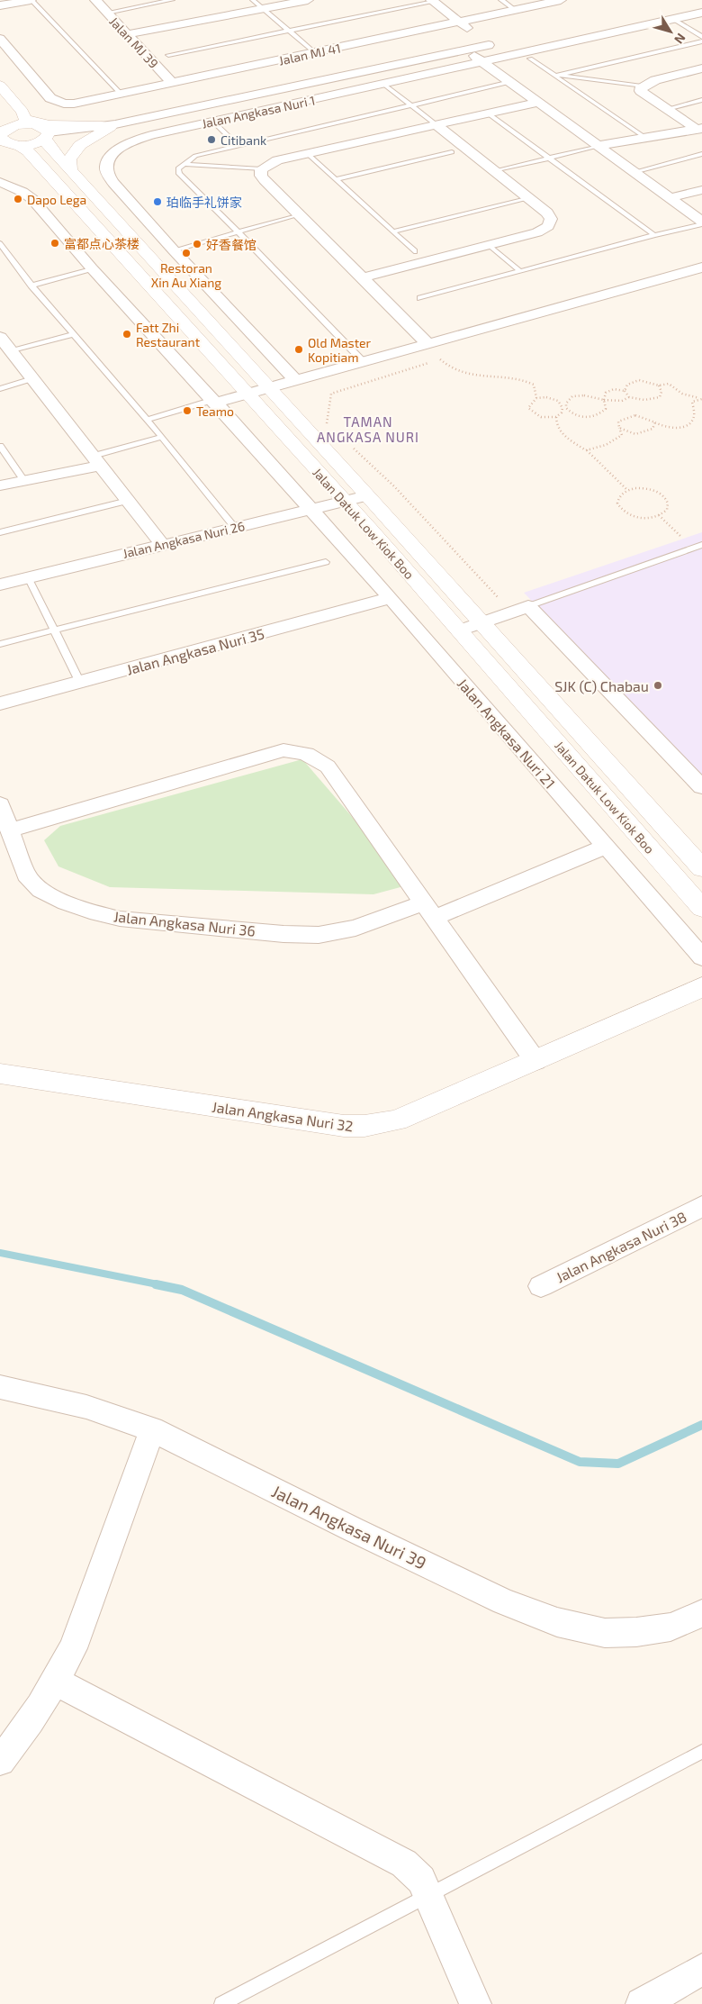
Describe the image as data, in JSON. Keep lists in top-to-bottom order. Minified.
{"streets":{"main road":["Jalan Datuk Low Kiok Boo","Jalan Angkasa Nuri 32"],"street":["Jalan MJ 39","Jalan MJ 41","Jalan Angkasa Nuri 1","Jalan Angkasa Nuri 26","Jalan Angkasa Nuri 35","Jalan Angkasa Nuri 21","Jalan Angkasa Nuri 36","Jalan Angkasa Nuri 38","Jalan Angkasa Nuri 39"]},"crossings":[["Jalan MJ 39","Jalan MJ 41"],["Jalan Datuk Low Kiok Boo","Jalan Angkasa Nuri 26"],["Jalan Angkasa Nuri 26","Jalan Angkasa Nuri 21"],["Jalan Angkasa Nuri 35","Jalan Angkasa Nuri 21"],["Jalan Angkasa Nuri 21","Jalan Angkasa Nuri 36"]],"districts":["TAMAN ANGKASA NURI"],"places":["Citibank","Dapo Lega","珀临手礼饼家","富都点心茶楼","好香餐馆","Restoran Xin Au Xiang","Fatt Zhi Restaurant","Old Master Kopitiam","Teamo","SJK (C) Chabau"],"north":"bottom right"}
